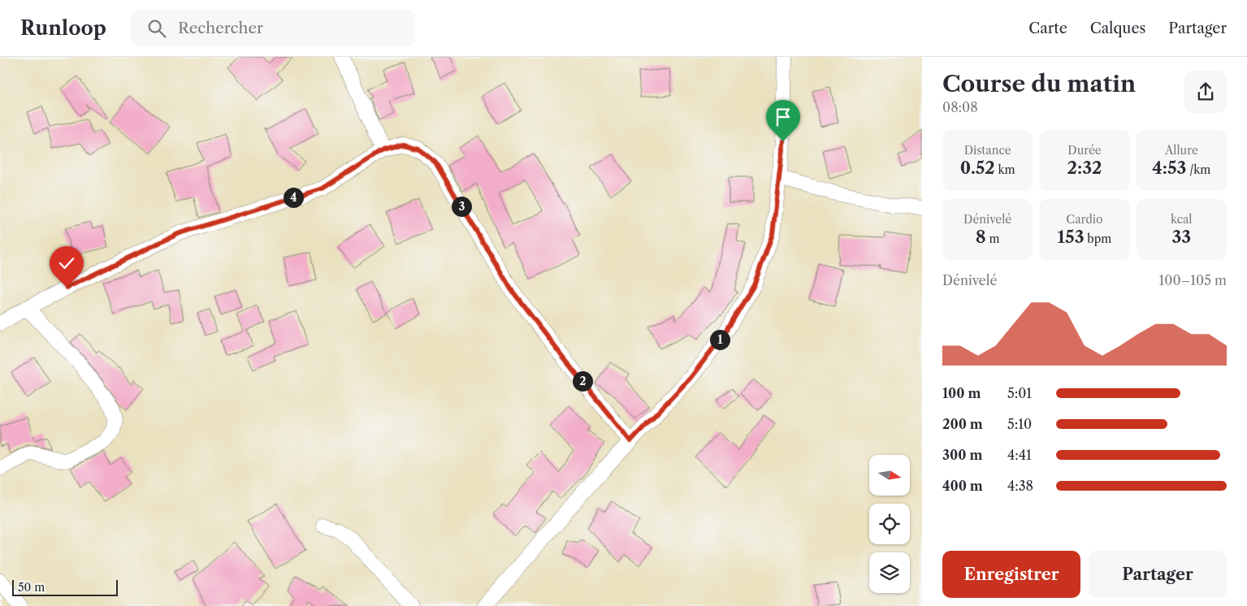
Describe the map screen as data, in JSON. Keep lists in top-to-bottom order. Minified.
{"scale_bar":"50 m","north":"right","page":{"header":"Runloop","search":"Rechercher","nav":["Carte","Calques","Partager"],"heading":["Course du matin","08:08"],"stats":[["Distance","0.52 km"],["Durée","2:32"],["Allure","4:53 /km"],["Dénivelé","8 m"],["Cardio","153 bpm"],["kcal","33"]],"pins":["4","3","1","2"],"chart":["Dénivelé","100–105 m"],"list":[{"name":"100 m","note":"5:01"},{"name":"200 m","note":"5:10"},{"name":"300 m","note":"4:41"},{"name":"400 m","note":"4:38"}],"buttons":["Enregistrer","Partager"],"scale":"50 m"}}
